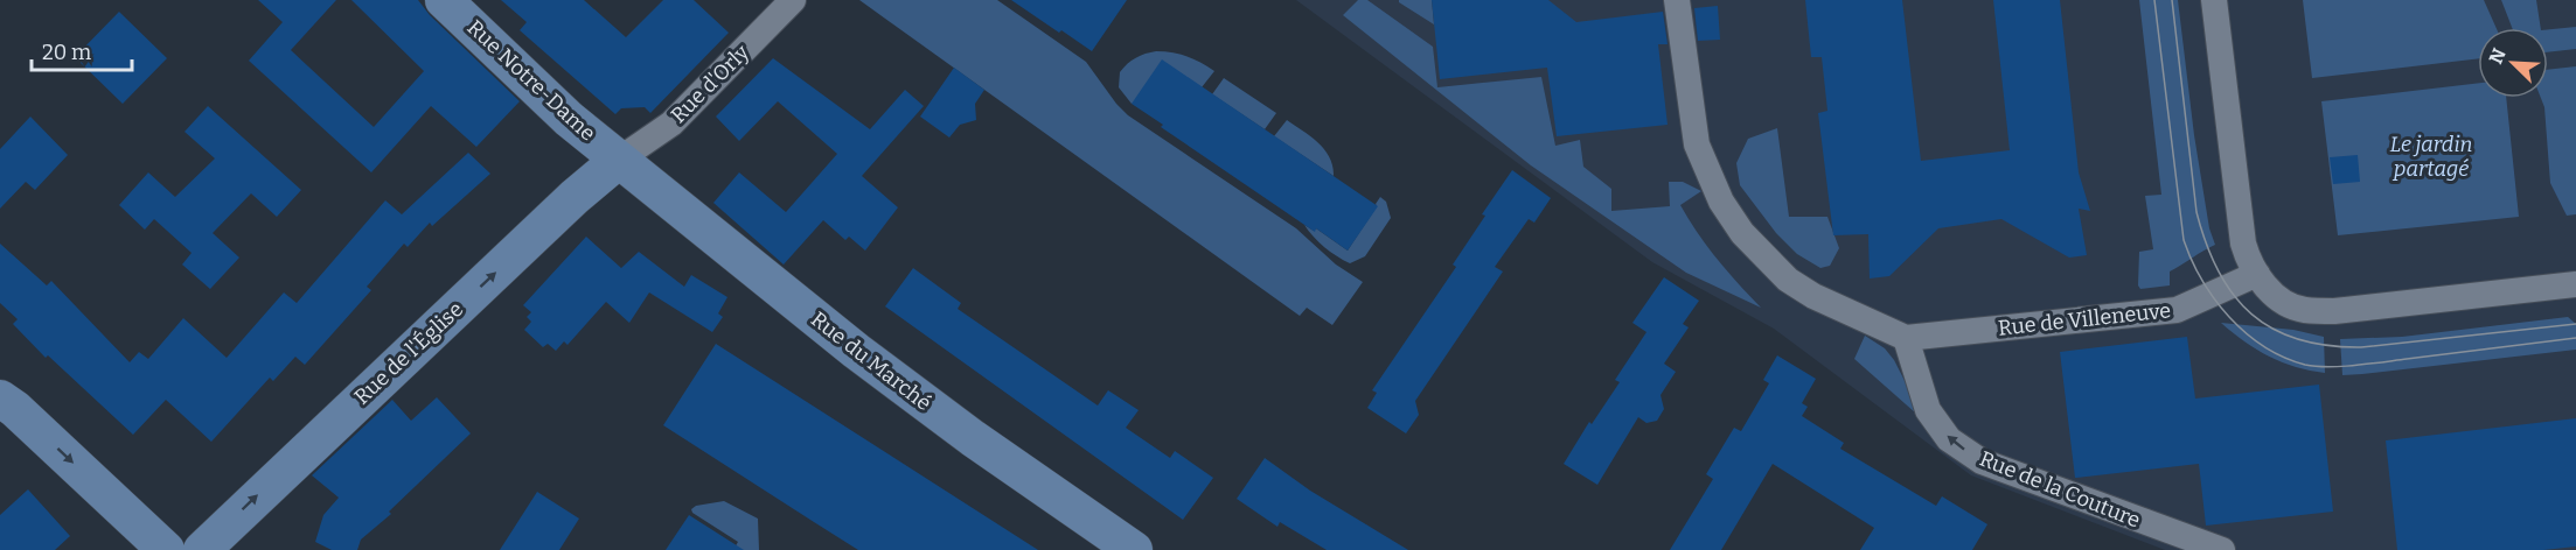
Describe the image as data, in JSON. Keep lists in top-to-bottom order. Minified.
{"streets":{"street":["Rue Notre-Dame","Rue d'Orly","Rue de Villeneuve","Rue de l'Église","Rue du Marché","Rue de la Couture"]},"crossings":[["Rue Notre-Dame","Rue d'Orly"],["Rue Notre-Dame","Rue de l'Église"],["Rue Notre-Dame","Rue du Marché"],["Rue d'Orly","Rue de l'Église"],["Rue d'Orly","Rue du Marché"],["Rue de Villeneuve","Rue de la Couture"],["Rue de l'Église","Rue du Marché"]],"one_way":["Rue de l'Église","Rue de la Couture"],"parks":["Le jardin partagé"],"scale_bar":"20 m","north":"top left"}
